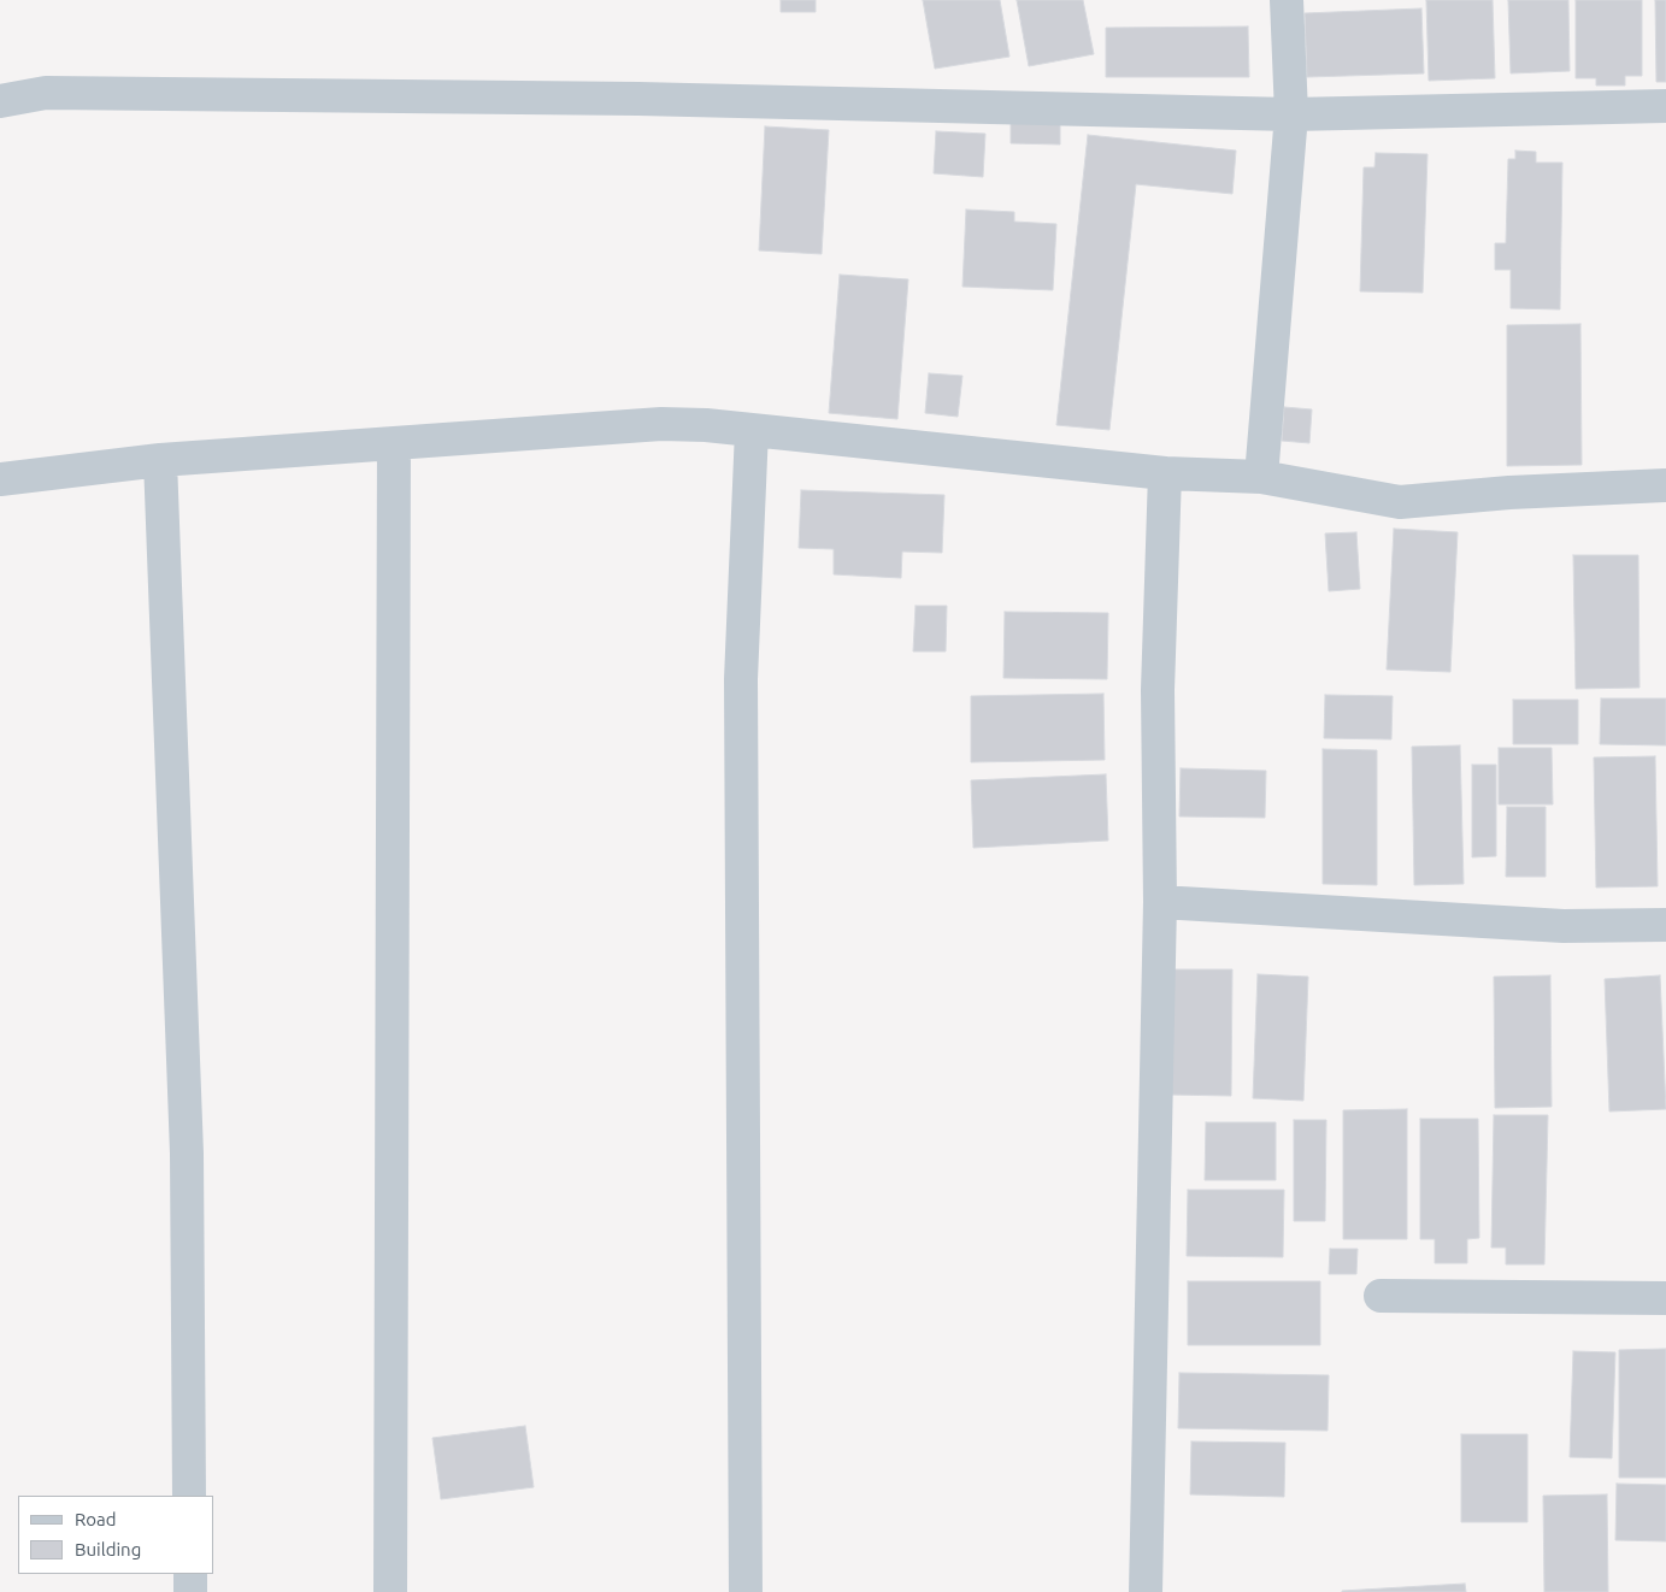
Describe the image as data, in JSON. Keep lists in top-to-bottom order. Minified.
{"legend":["Road","Building"]}
